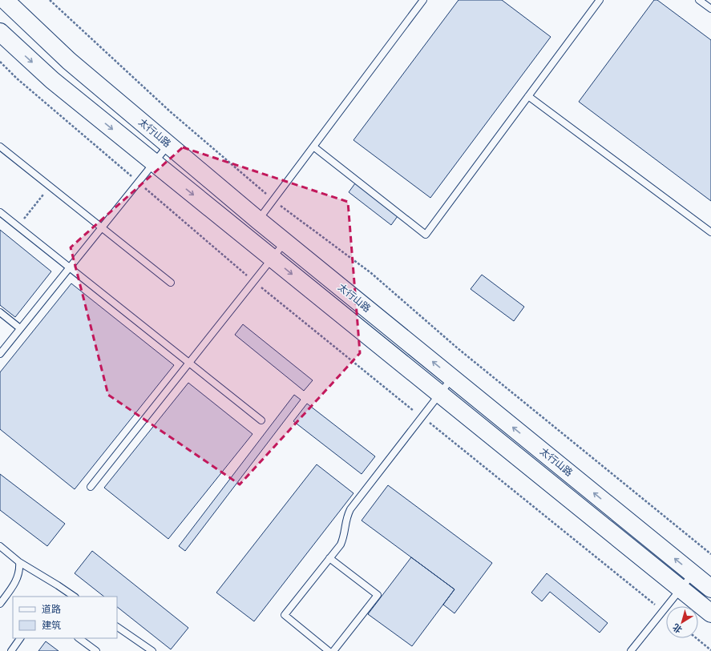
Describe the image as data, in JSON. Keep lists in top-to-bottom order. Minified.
{"streets":{"street":["太行山路"]},"legend":["道路","建筑"],"north":"bottom left"}
